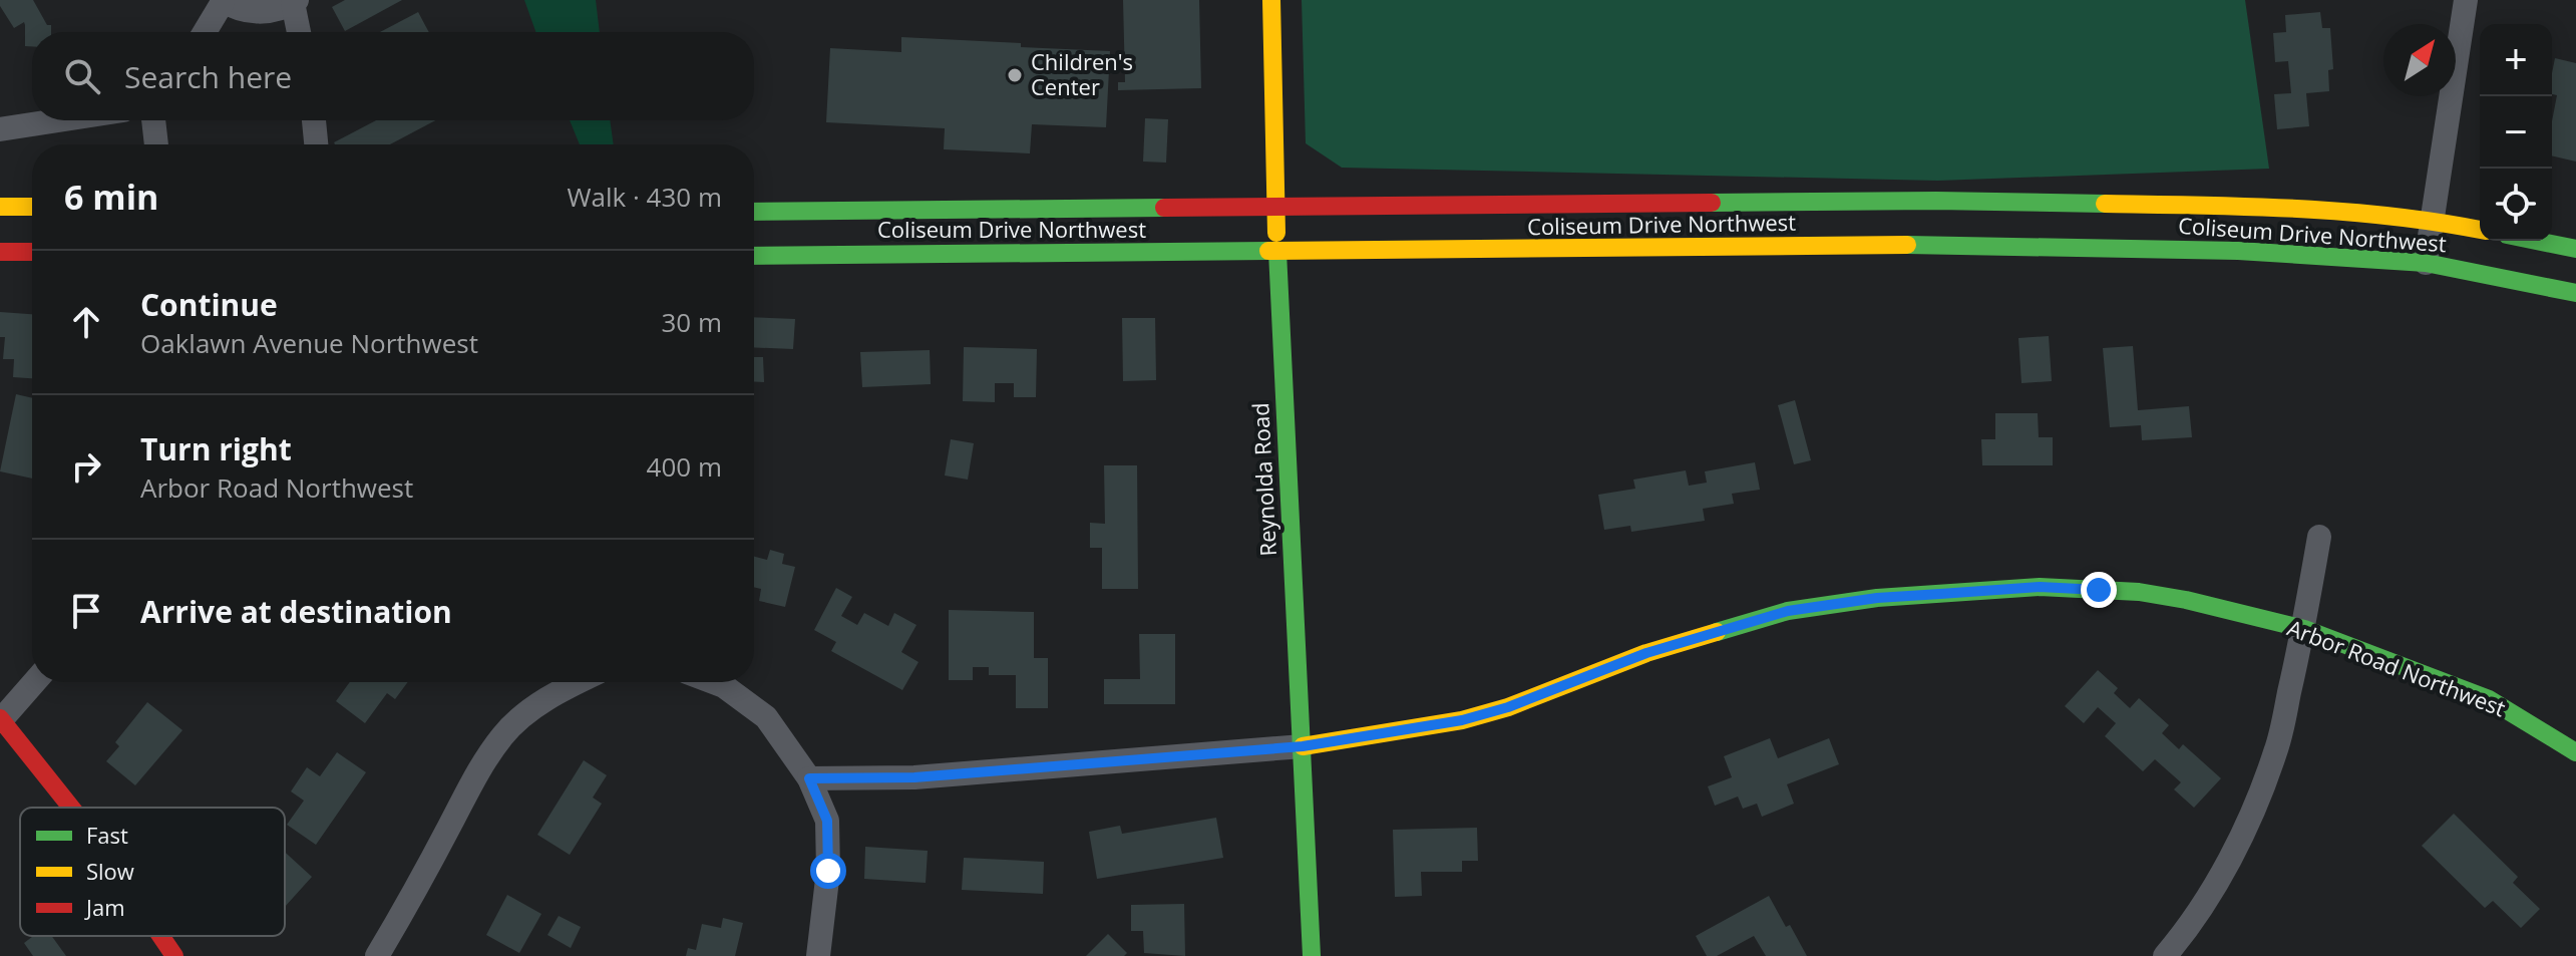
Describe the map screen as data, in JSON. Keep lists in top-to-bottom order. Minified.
{"streets":{"main road":["Coliseum Drive Northwest","Reynolda Road","Arbor Road Northwest"]},"crossings":[["Coliseum Drive Northwest","Reynolda Road"],["Reynolda Road","Arbor Road Northwest"]],"places":["Children's Center"],"legend":["Fast","Slow","Jam"],"north":"top right","page":{"map_buttons":["+","−"],"search":"Search here","heading":["6 min","Walk · 430 m"],"list":[["Continue","Oaklawn Avenue Northwest","30 m"],["Turn right","Arbor Road Northwest","400 m"],"Arrive at destination"]}}
